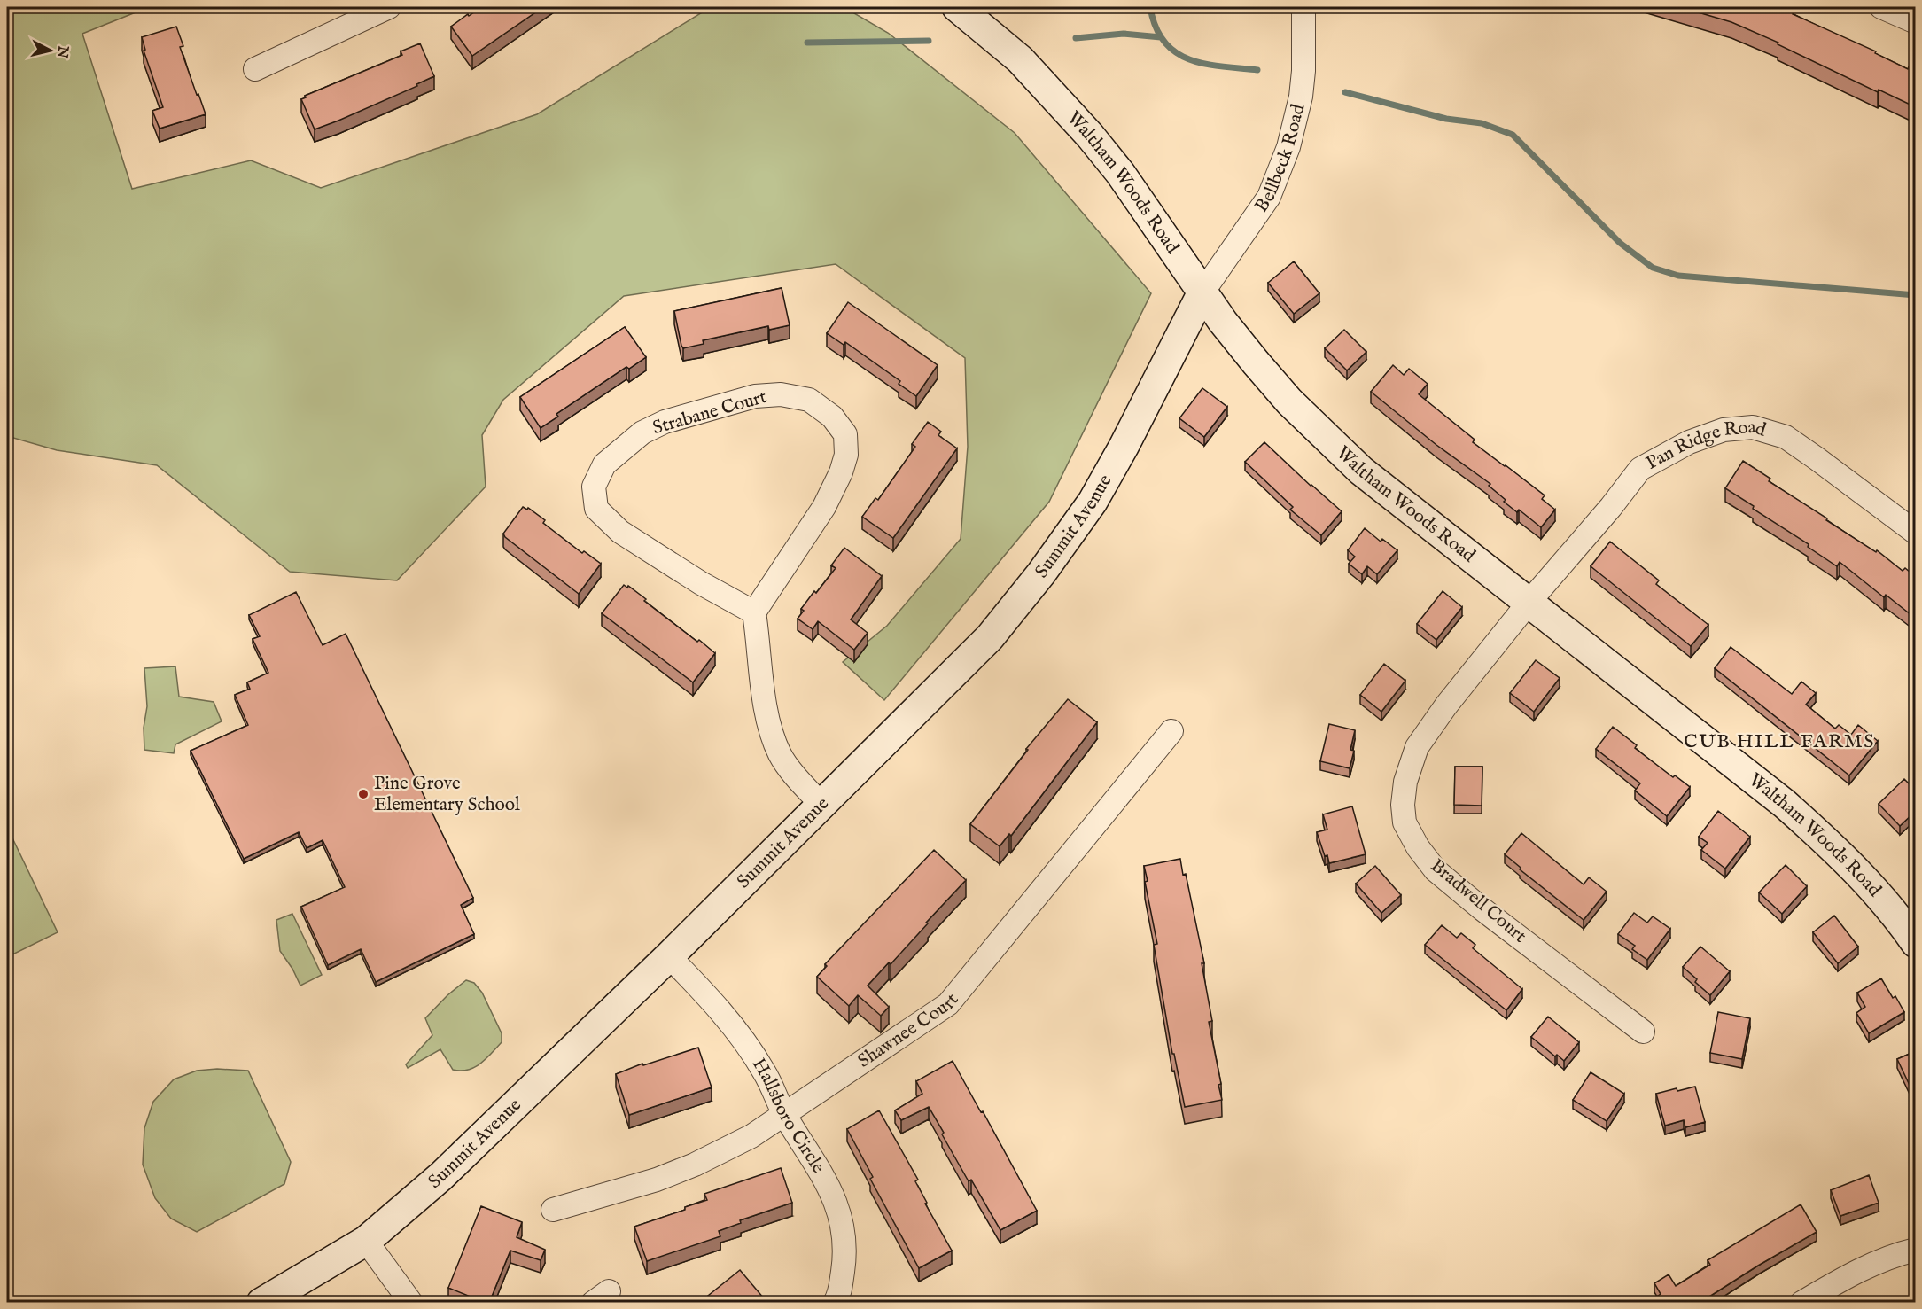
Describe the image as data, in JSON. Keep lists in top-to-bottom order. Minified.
{"streets":{"street":["Bellbeck Road","Waltham Woods Road","Strabane Court","Pan Ridge Road","Summit Avenue","Bradwell Court","Shawnee Court","Hallsboro Circle"]},"crossings":[["Bellbeck Road","Waltham Woods Road"],["Bellbeck Road","Summit Avenue"],["Waltham Woods Road","Pan Ridge Road"],["Waltham Woods Road","Summit Avenue"],["Waltham Woods Road","Bradwell Court"],["Pan Ridge Road","Bradwell Court"],["Summit Avenue","Hallsboro Circle"],["Shawnee Court","Hallsboro Circle"]],"districts":["CUB HILL FARMS"],"places":["Pine Grove Elementary School"],"north":"right"}
